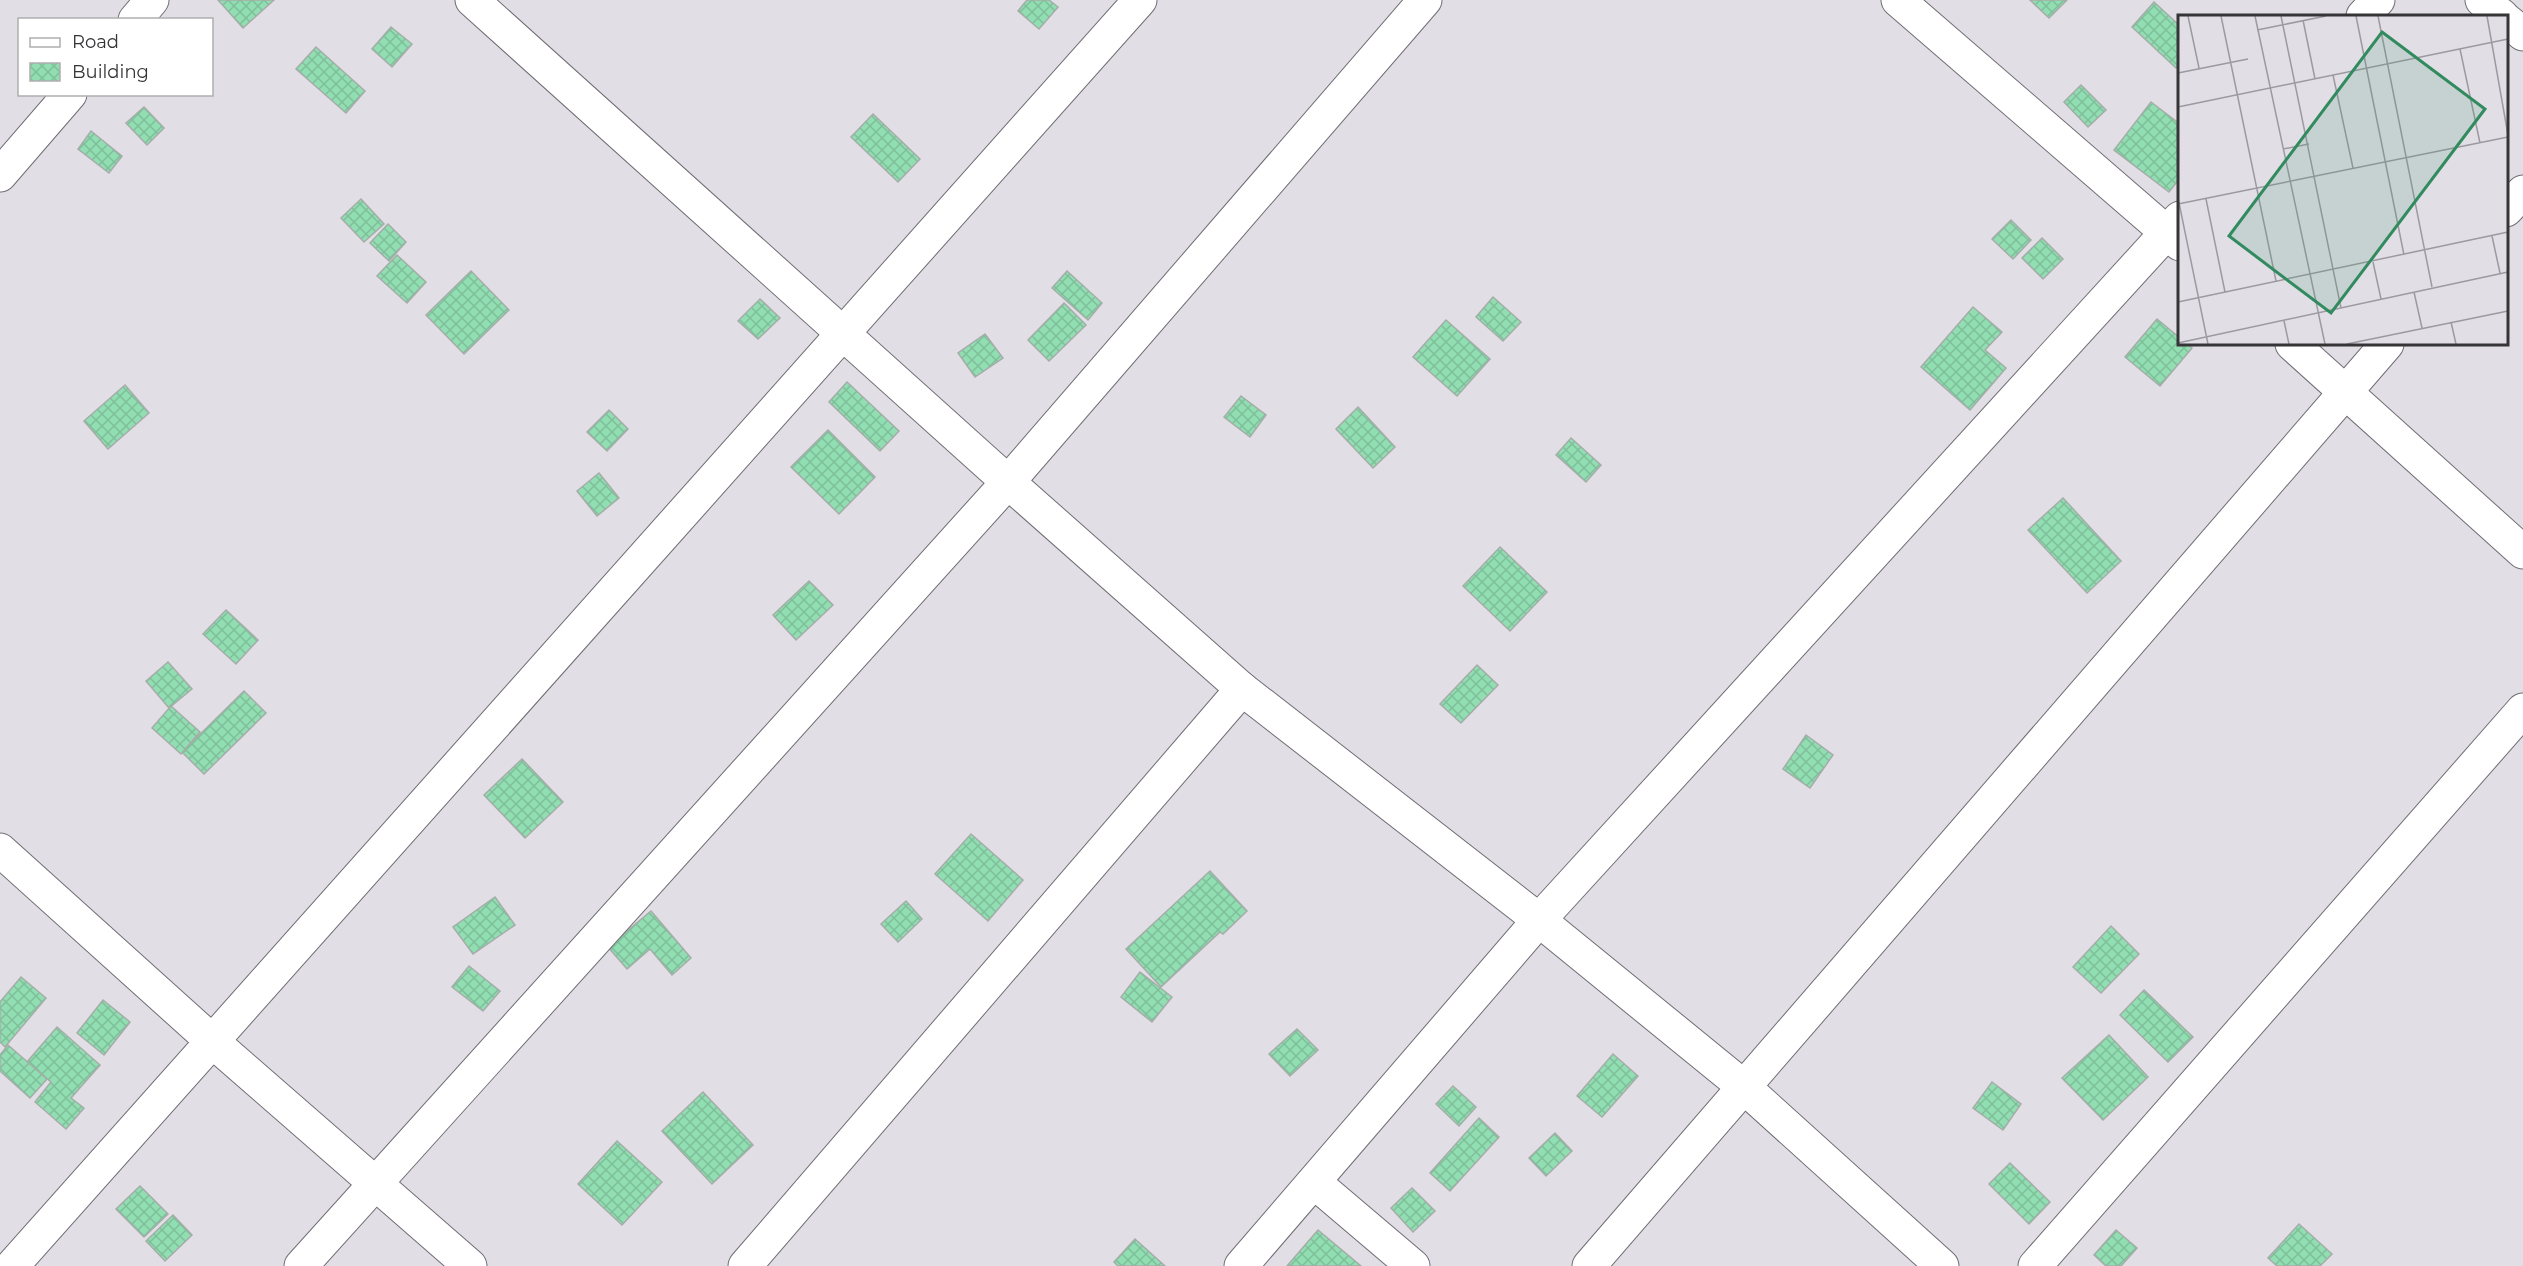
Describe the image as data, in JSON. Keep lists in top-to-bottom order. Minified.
{"legend":["Road","Building"]}
